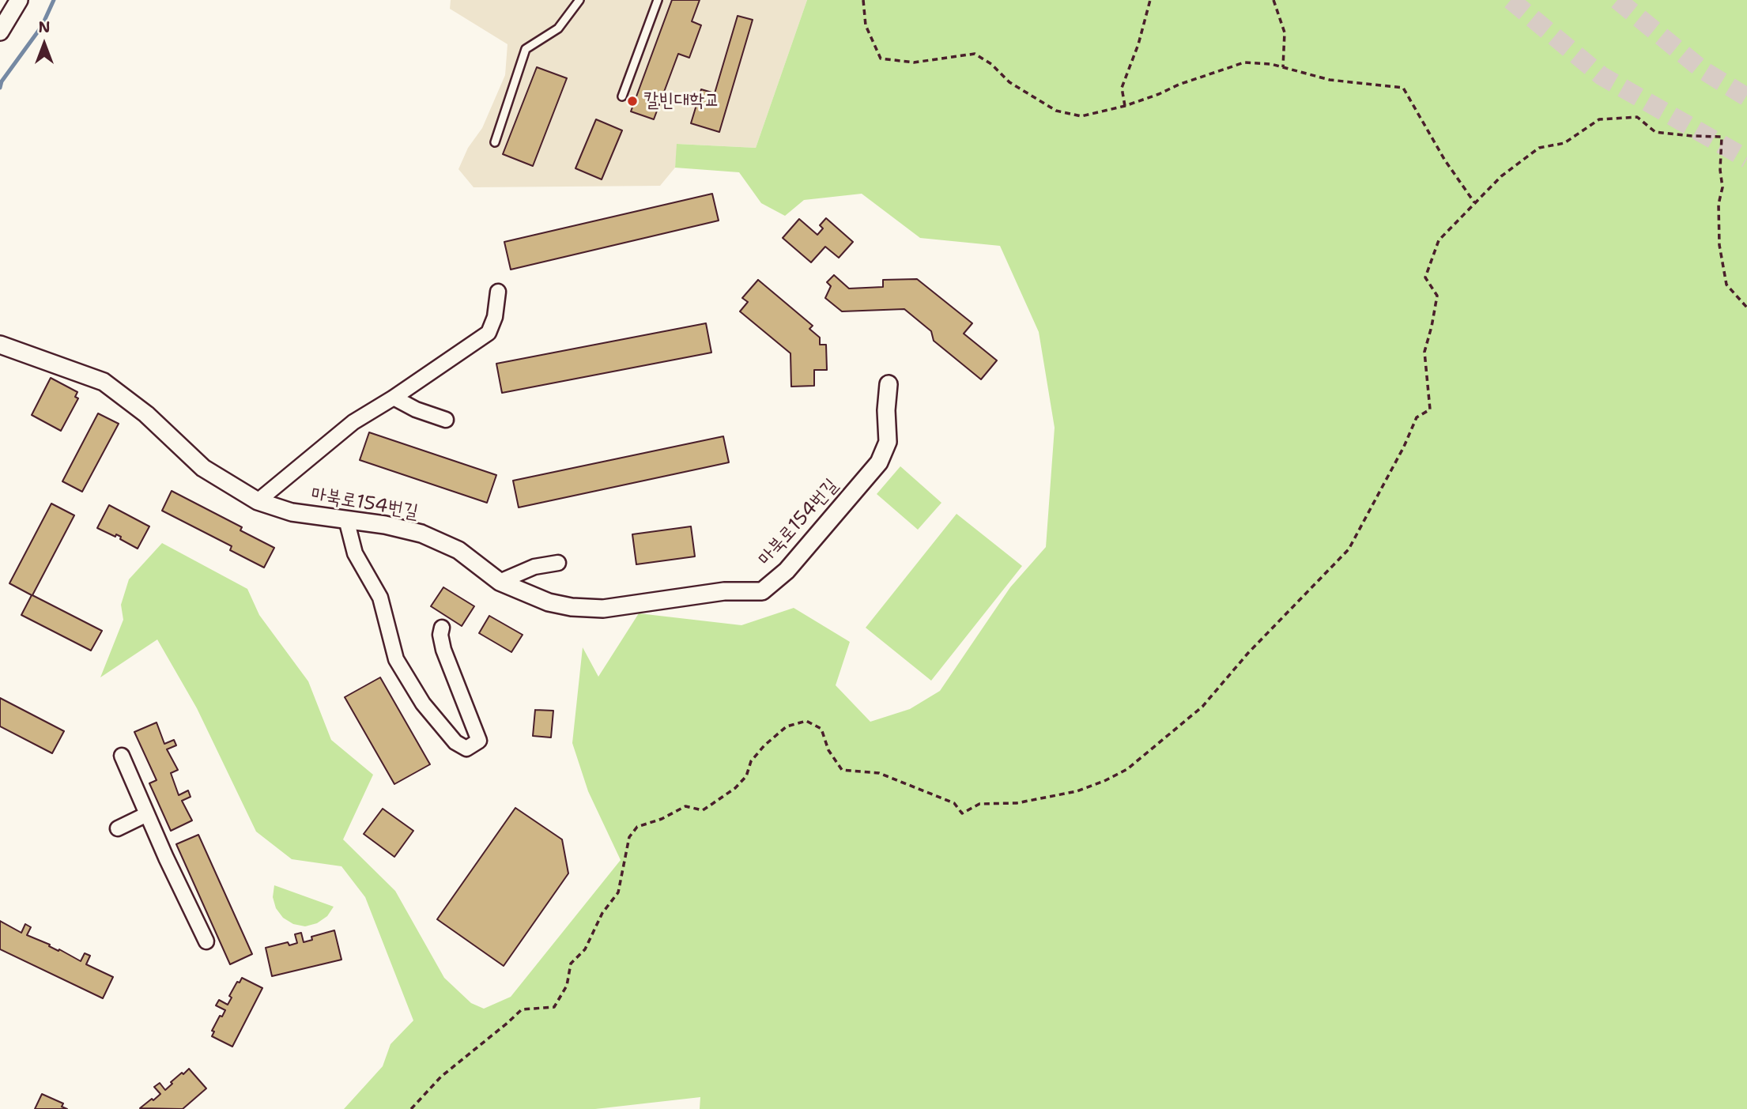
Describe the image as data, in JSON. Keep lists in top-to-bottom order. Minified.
{"streets":{"street":["마북로154번길"]},"places":["칼빈대학교"],"north":"top"}
